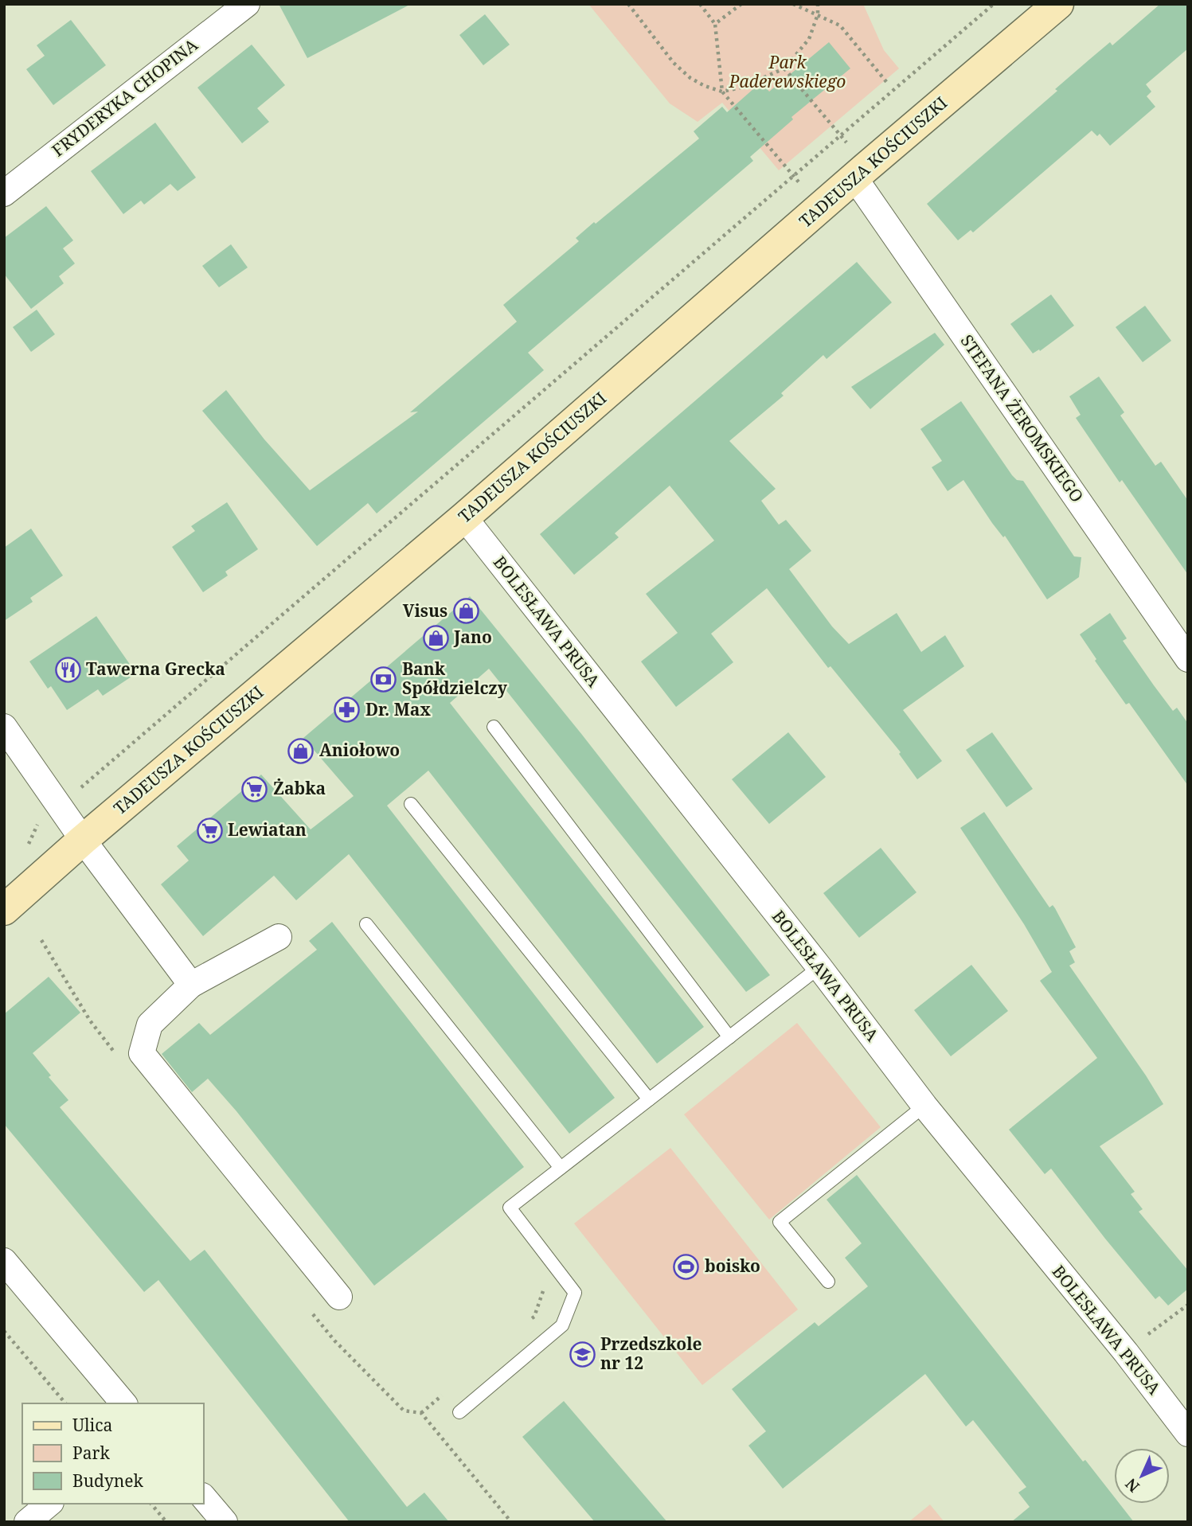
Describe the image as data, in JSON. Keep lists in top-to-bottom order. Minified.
{"streets":{"street":["FRYDERYKA CHOPINA","TADEUSZA KOŚCIUSZKI","STEFANA ŻEROMSKIEGO","BOLESŁAWA PRUSA"]},"crossings":[["TADEUSZA KOŚCIUSZKI","STEFANA ŻEROMSKIEGO"],["TADEUSZA KOŚCIUSZKI","BOLESŁAWA PRUSA"]],"parks":["Park Paderewskiego"],"places":{"shop":["Visus","Jano","Aniołowo"],"restaurant":["Tawerna Grecka"],"bank":["Bank Spółdzielczy"],"pharmacy":["Dr. Max"],"supermarket":["Żabka","Lewiatan"],"sports":["boisko"],"school or university":["Przedszkole nr 12"]},"legend":["Ulica","Park","Budynek"],"north":"bottom left"}
